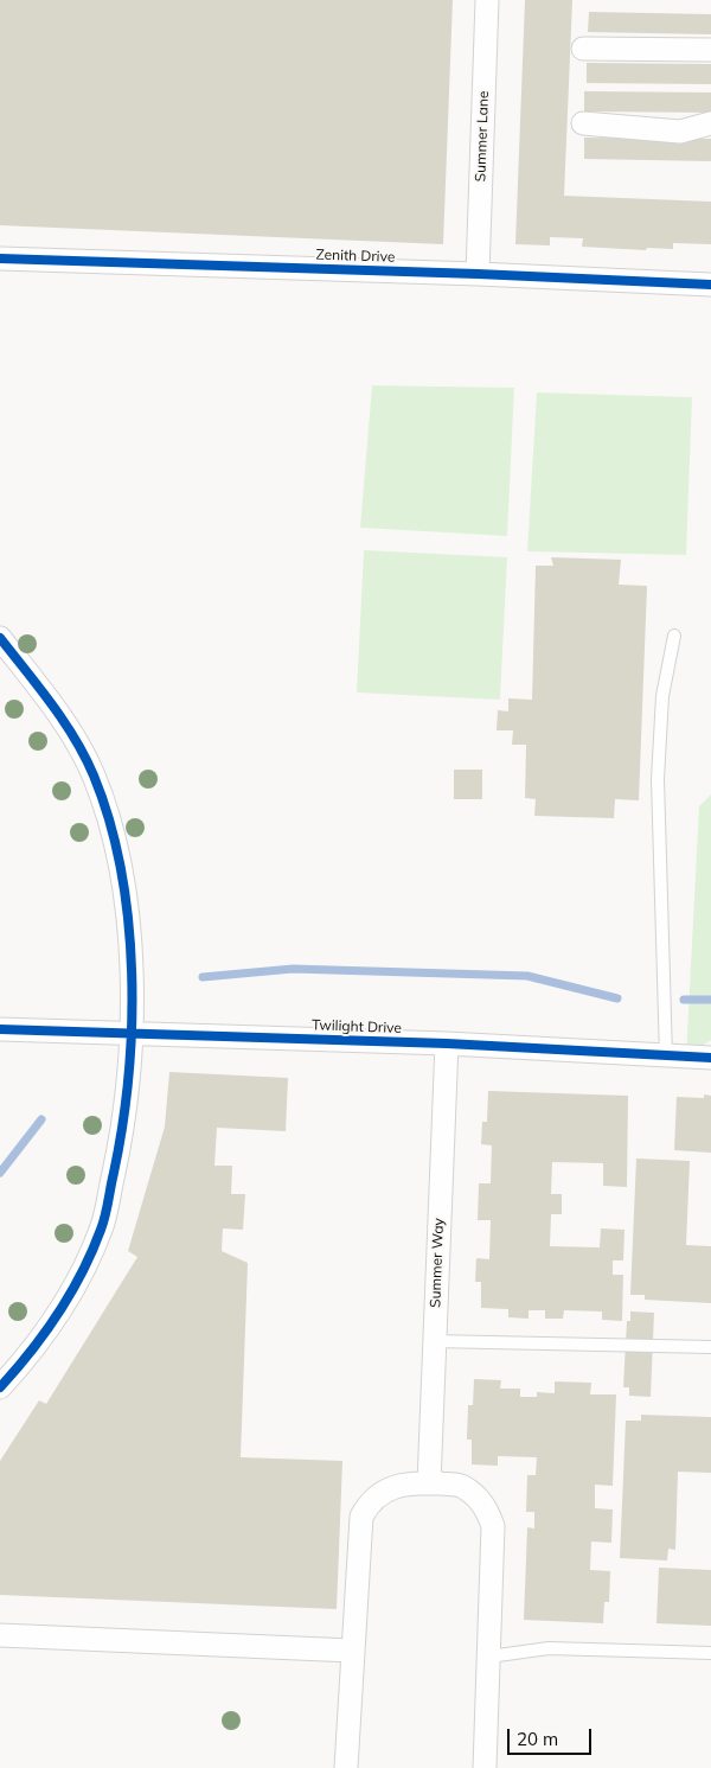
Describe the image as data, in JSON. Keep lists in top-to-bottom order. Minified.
{"streets":{"street":["Summer Lane","Zenith Drive","Twilight Drive","Summer Way"]},"crossings":[["Summer Lane","Zenith Drive"],["Twilight Drive","Summer Way"]],"scale_bar":"20 m"}
